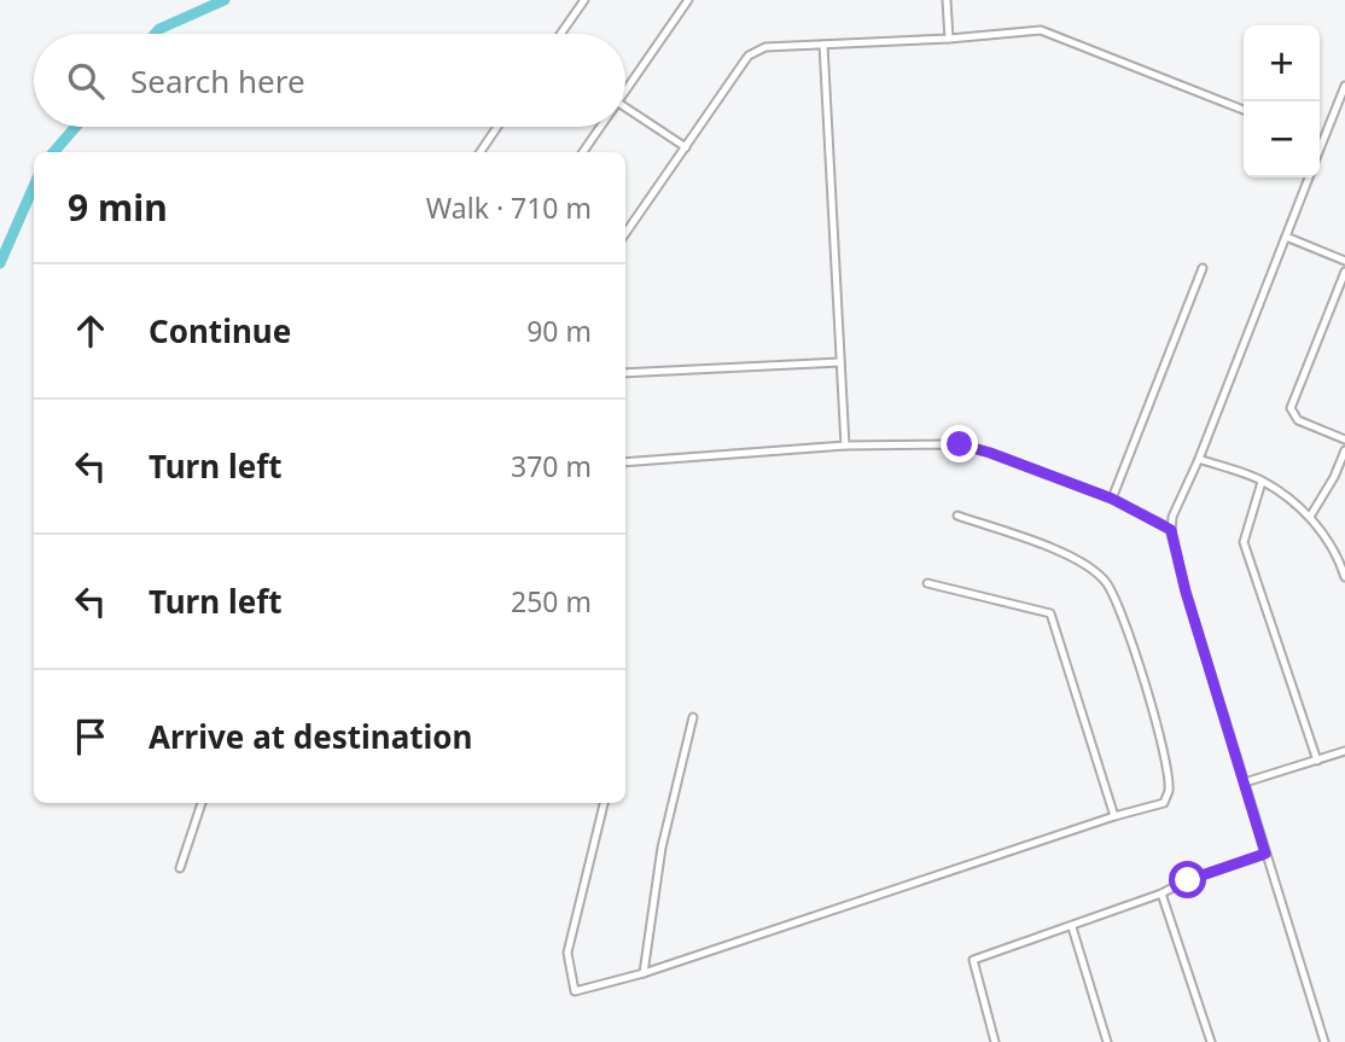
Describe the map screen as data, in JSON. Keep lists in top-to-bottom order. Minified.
{"page":{"map_buttons":["+","−"],"search":"Search here","heading":["9 min","Walk · 710 m"],"list":[["Continue","90 m"],["Turn left","370 m"],["Turn left","250 m"],"Arrive at destination"]}}
